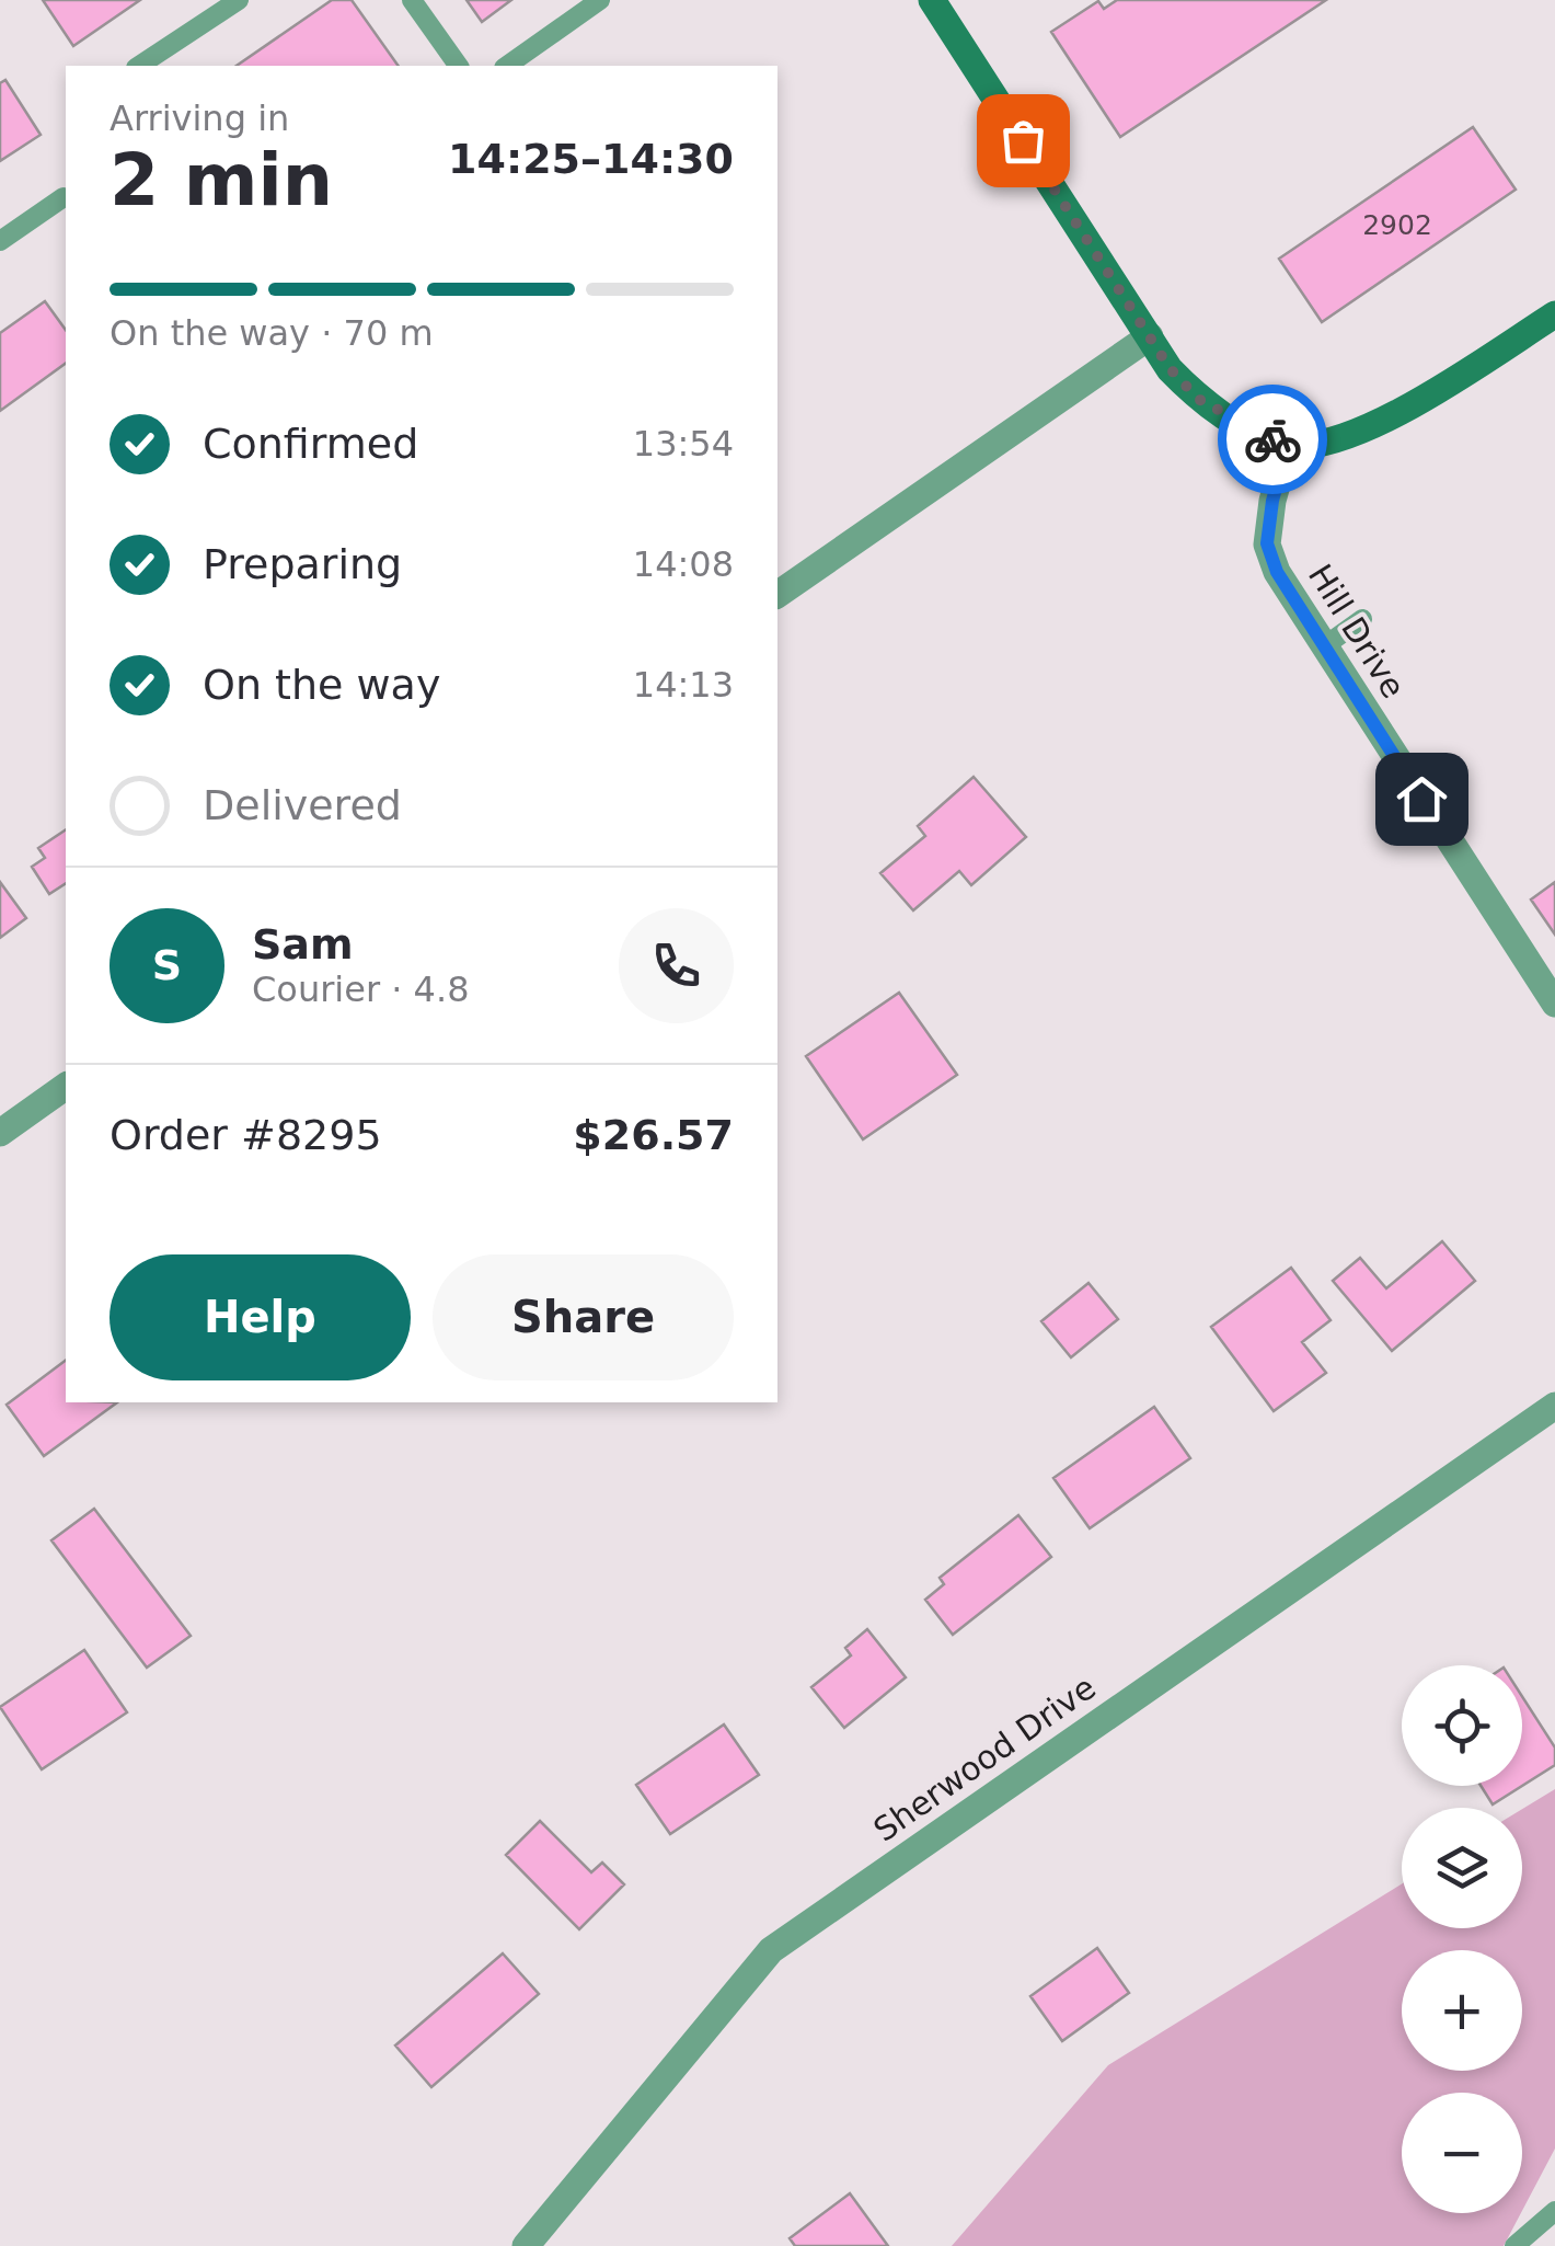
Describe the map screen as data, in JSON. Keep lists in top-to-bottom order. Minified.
{"streets":{"street":["Hill Drive","Sherwood Drive"]},"house_numbers":["2902"],"page":{"heading":["2 min","Arriving in","14:25–14:30"],"panel":["Sam","Courier · 4.8","Order #8295","$26.57"],"bar":"On the way · 70 m","list":[["Confirmed","13:54"],["Preparing","14:08"],["On the way","14:13"],"Delivered"],"round":"S","buttons":["Help","Share"],"map_buttons":["+","−"]}}
